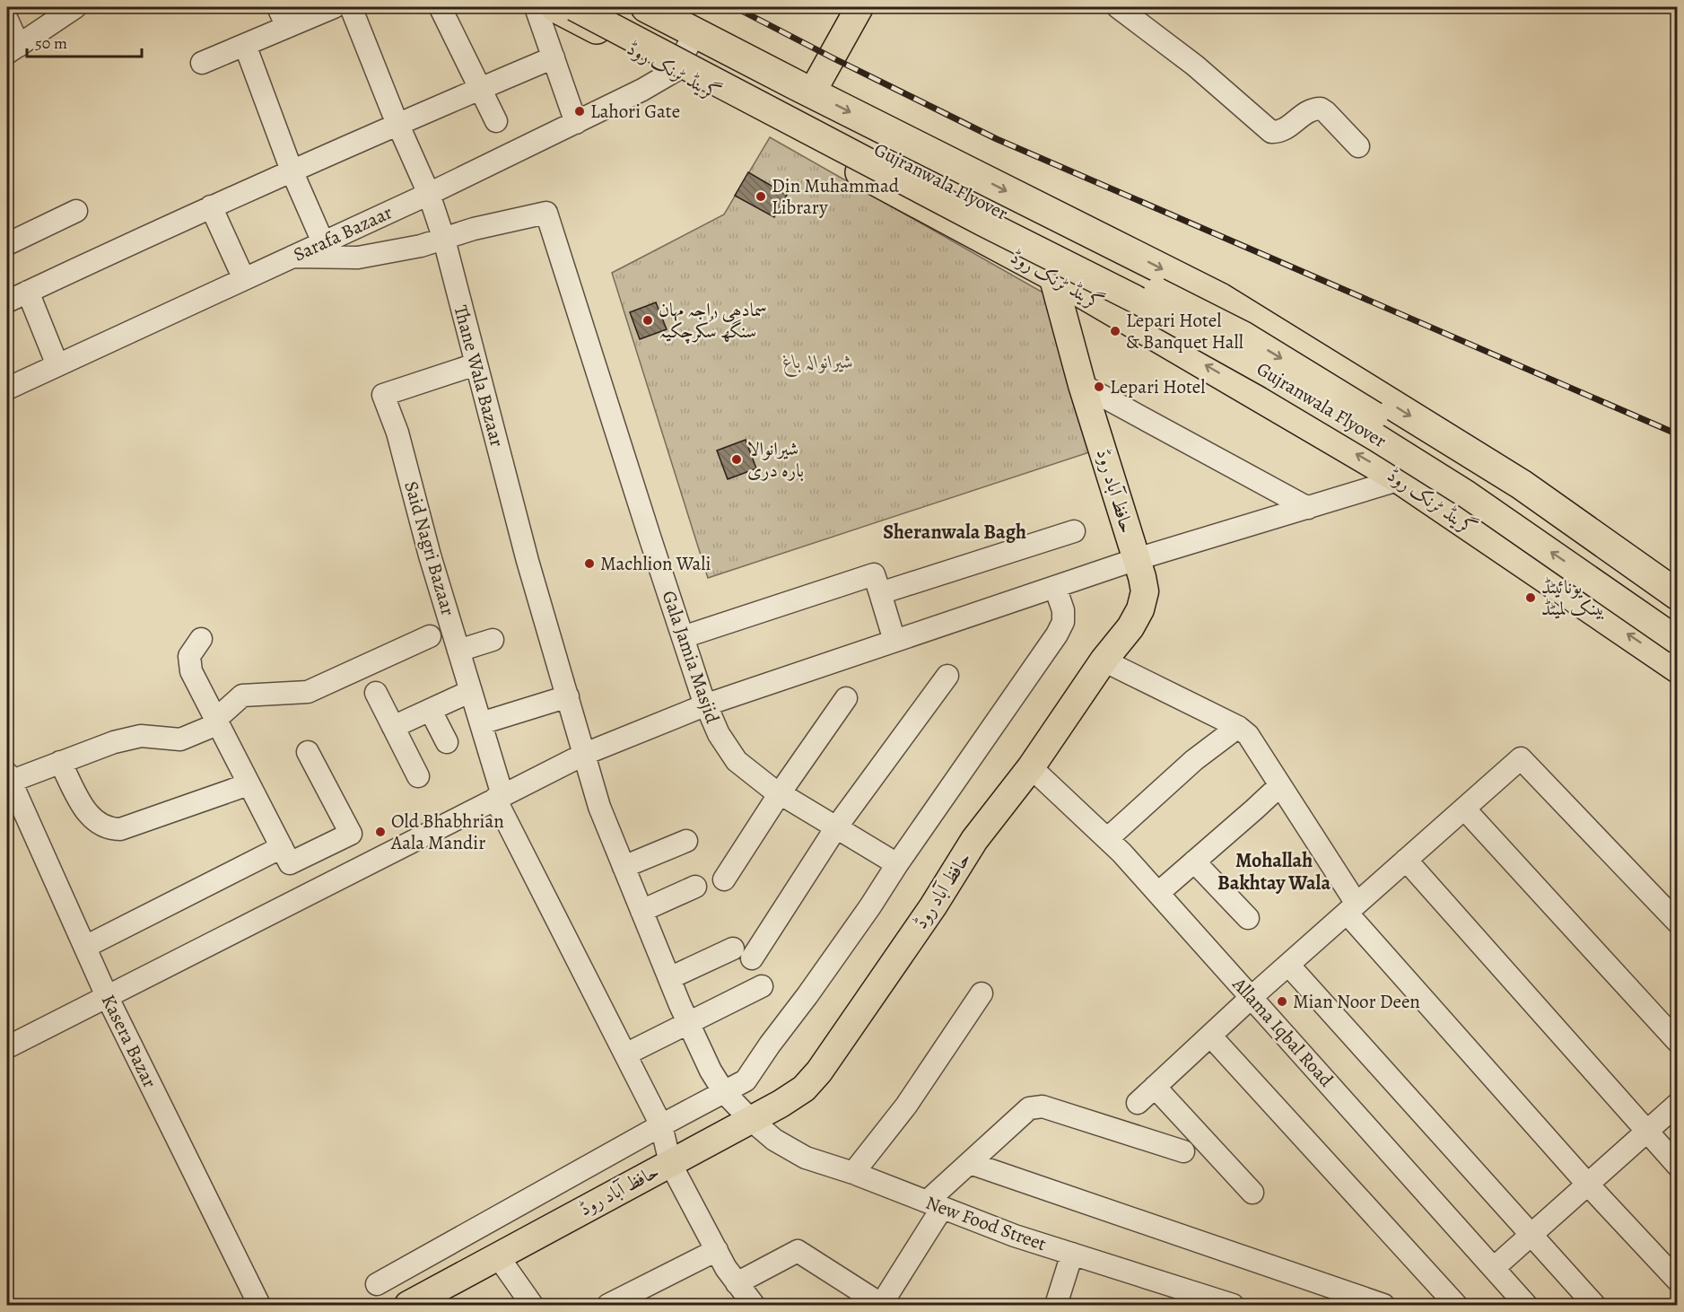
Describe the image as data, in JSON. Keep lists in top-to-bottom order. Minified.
{"streets":{"highway":["گرینڈ ٹرنک روڈ"],"main road":["Gujranwala Flyover","حافظ آباد روڈ"],"street":["Sarafa Bazaar","Thane Wala Bazaar","Said Nagri Bazaar","Gala Jamia Masjid","Allama Iqbal Road","Kasera Bazar","New Food Street"]},"crossings":[["گرینڈ ٹرنک روڈ","Sarafa Bazaar"],["گرینڈ ٹرنک روڈ","حافظ آباد روڈ"],["Sarafa Bazaar","Thane Wala Bazaar"],["Thane Wala Bazaar","Said Nagri Bazaar"],["Thane Wala Bazaar","Gala Jamia Masjid"],["Thane Wala Bazaar","New Food Street"],["حافظ آباد روڈ","Said Nagri Bazaar"],["حافظ آباد روڈ","Allama Iqbal Road"],["حافظ آباد روڈ","New Food Street"]],"districts":["Sheranwala Bagh","Mohallah Bakhtay Wala"],"parks":["شیرانوالہ باغ"],"places":["Lahori Gate","Din Muhammad Library","سمادھی راجہ مہان سنگھ سُکرچکیہ","Lepari Hotel & Banquet Hall","Lepari Hotel","شیرانوالا بارہ دری","Machlion Wali","یونائیٹڈ بینک لمیٹڈ","Old Bhabhrian Aala Mandir","Mian Noor Deen"],"scale_bar":"50 m"}
